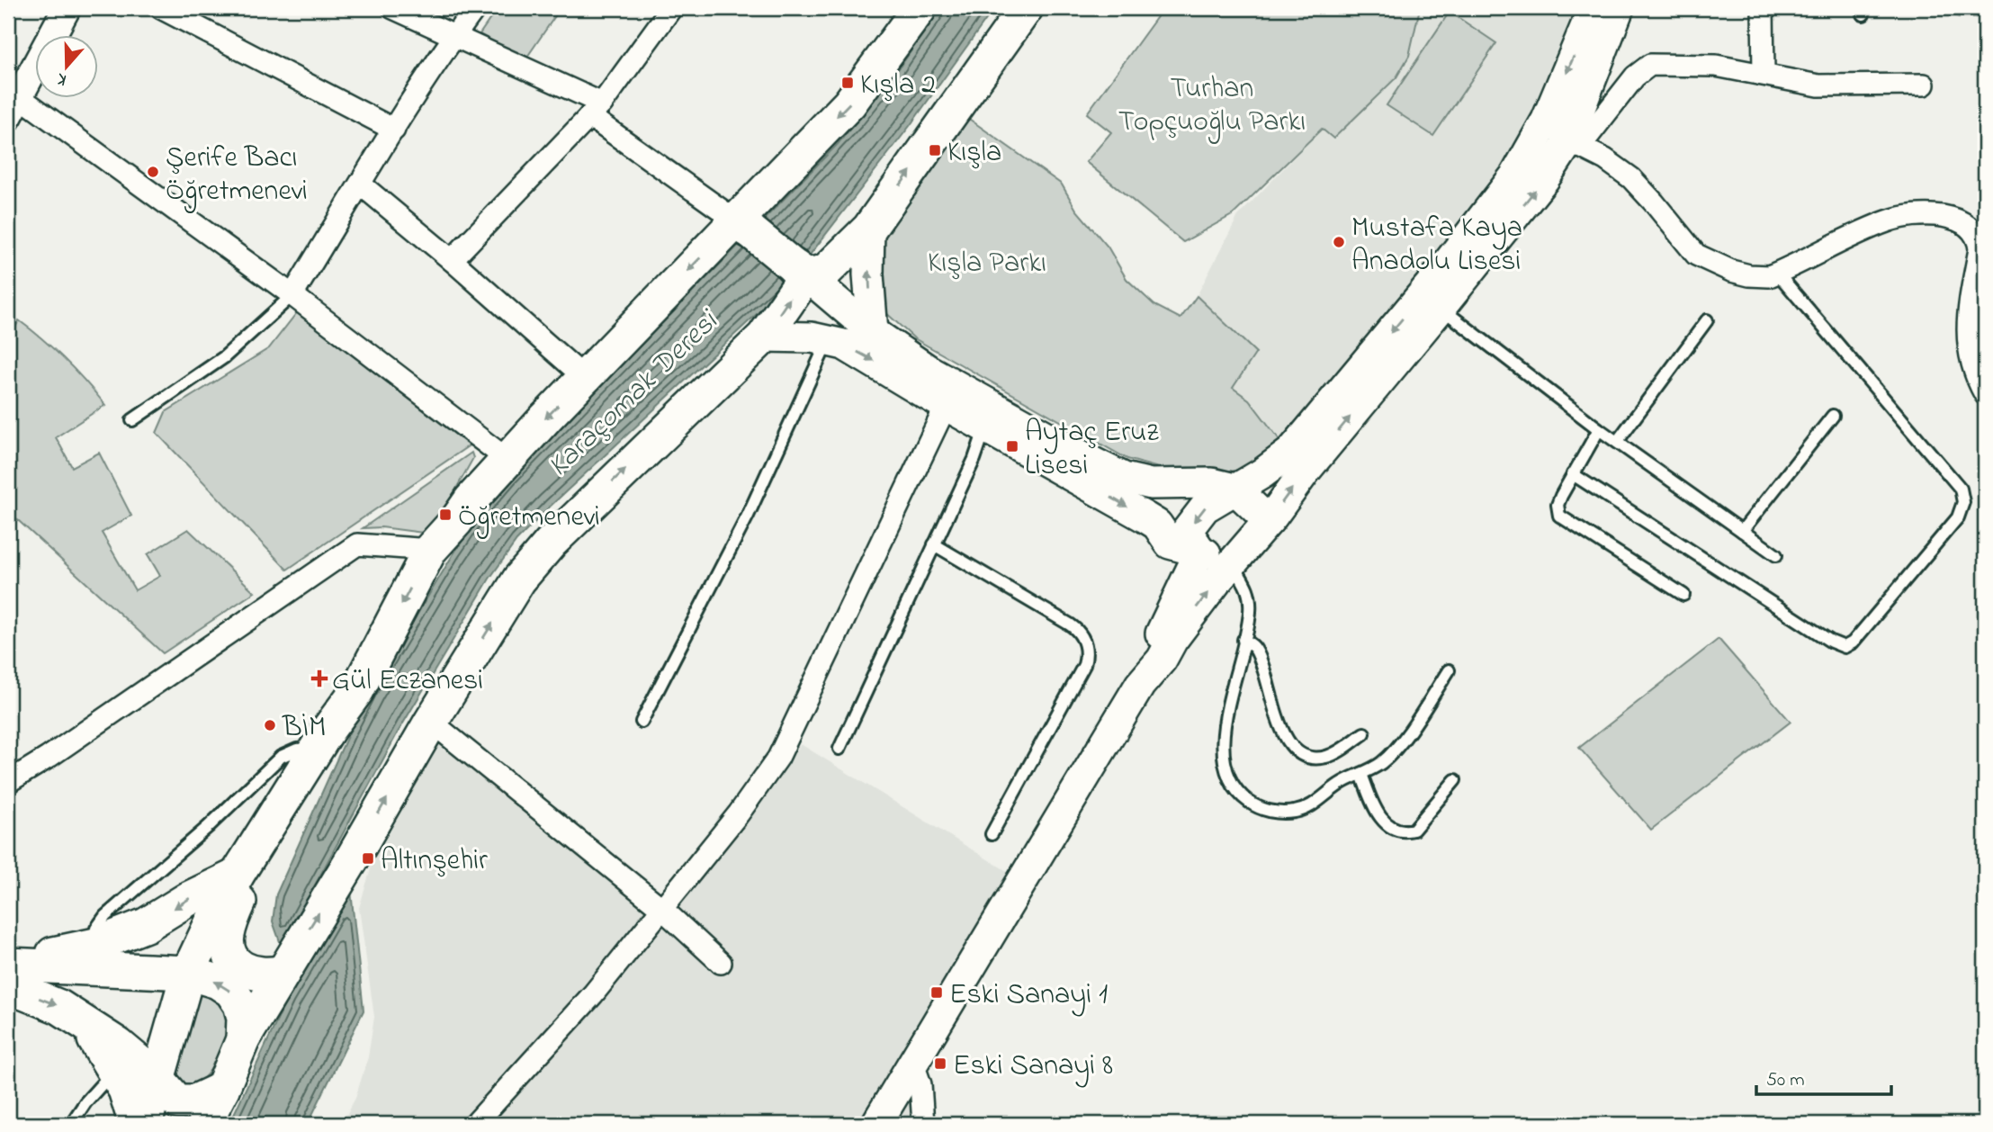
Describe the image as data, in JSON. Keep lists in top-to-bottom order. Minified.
{"water":["Karaçomak Deresi"],"parks":["Turhan Topçuoğlu Parkı","Kışla Parkı"],"places":{"transit":["Kışla 2","Kışla","Aytaç Eruz Lisesi","Öğretmenevi","Altınşehir","Eski Sanayi 1","Eski Sanayi 8"],"other":["Şerife Bacı Öğretmenevi","Mustafa Kaya Anadolu Lisesi","BİM"],"health":["Gül Eczanesi"]},"scale_bar":"50 m","north":"bottom"}
